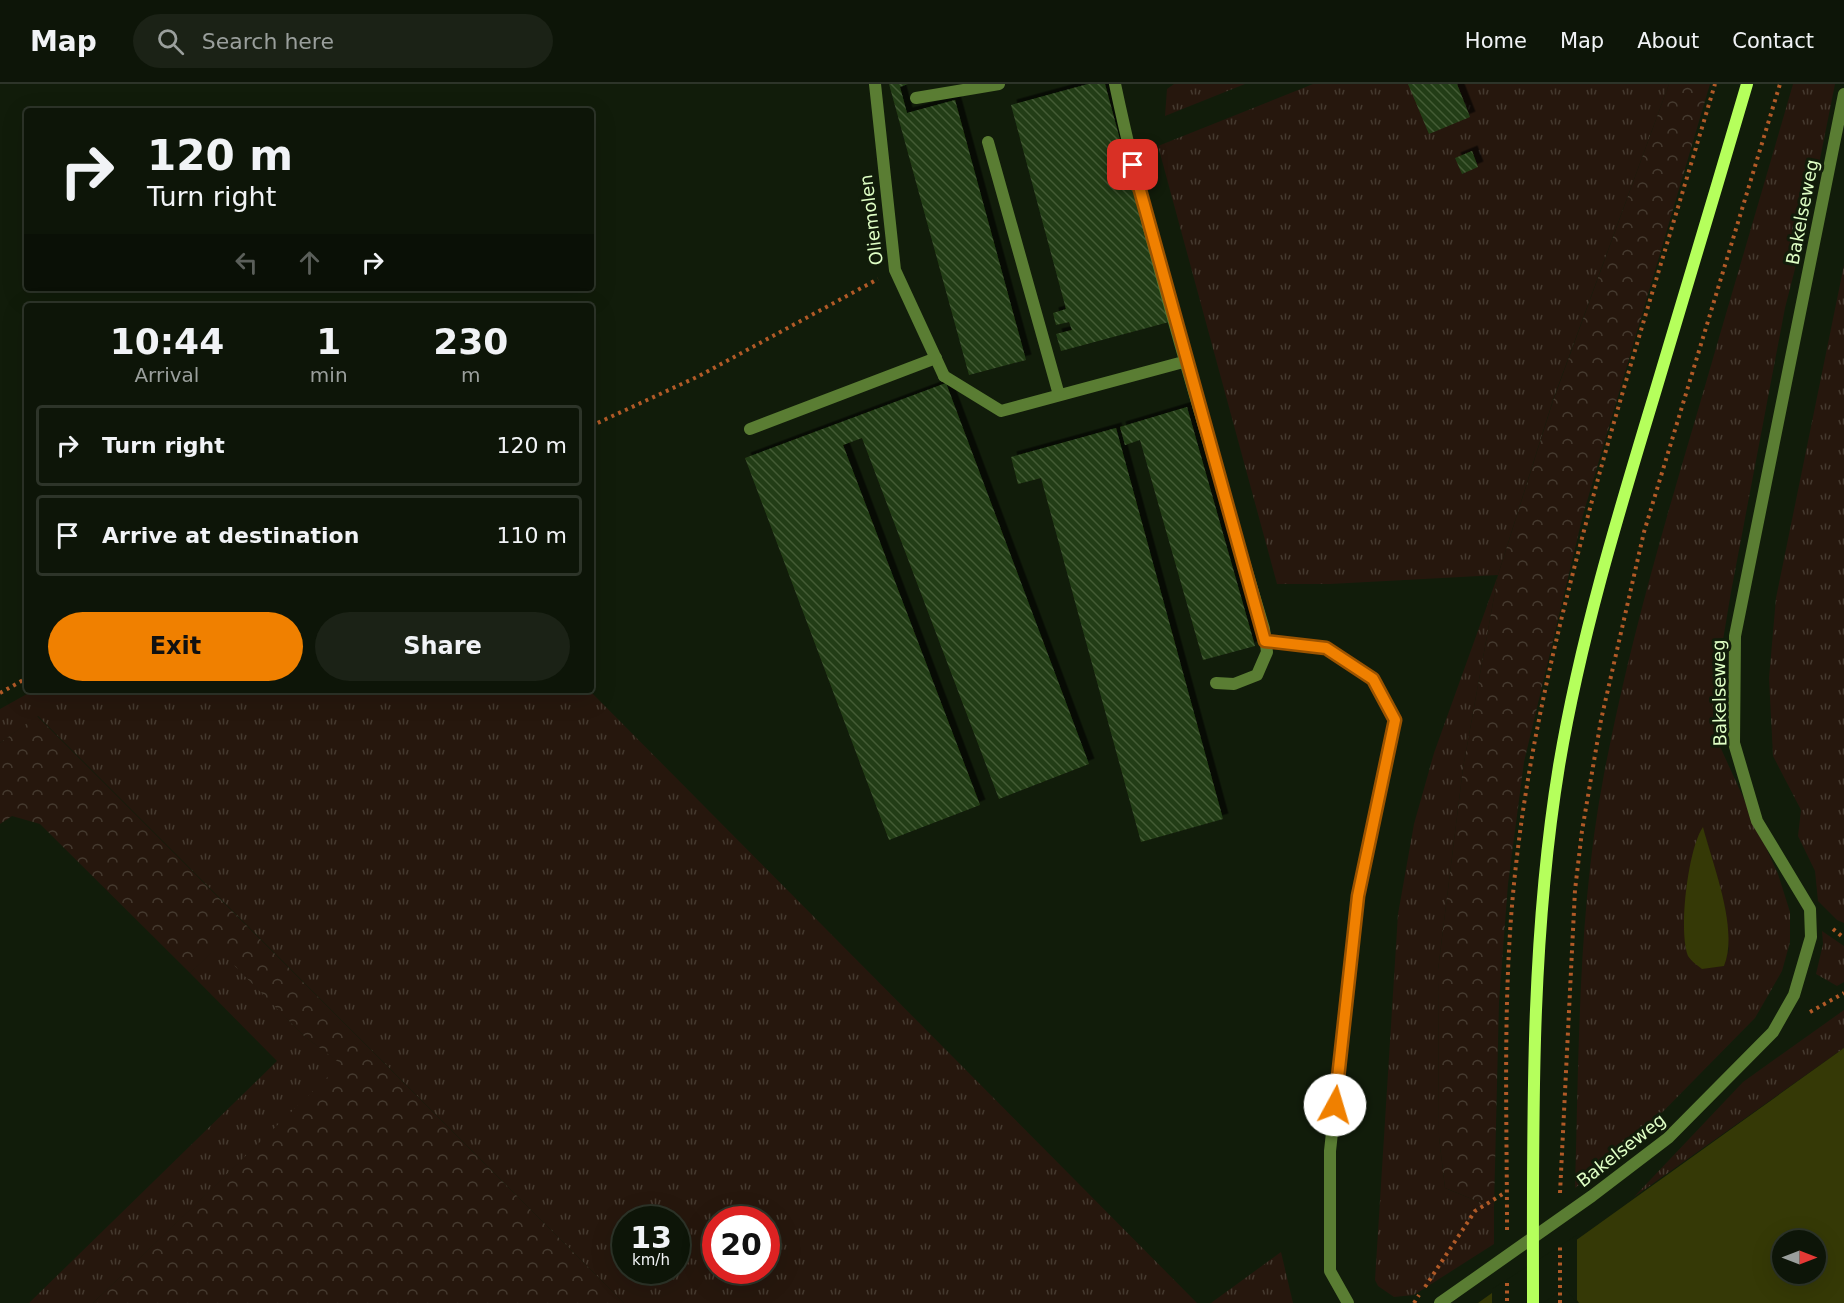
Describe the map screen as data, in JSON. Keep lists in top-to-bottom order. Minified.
{"streets":{"street":["Bakelseweg","Oliemolen"]},"north":"right","page":{"header":"Map","search":"Search here","nav":["Home","Map","About","Contact"],"turn":["120 m","Turn right"],"eta":["10:44","Arrival","1","min","230","m"],"list":[{"name":"Turn right","value":"120 m"},{"name":"Arrive at destination","value":"110 m"}],"buttons":["Exit","Share"],"speed":"13 km/h","limit":"20"}}
